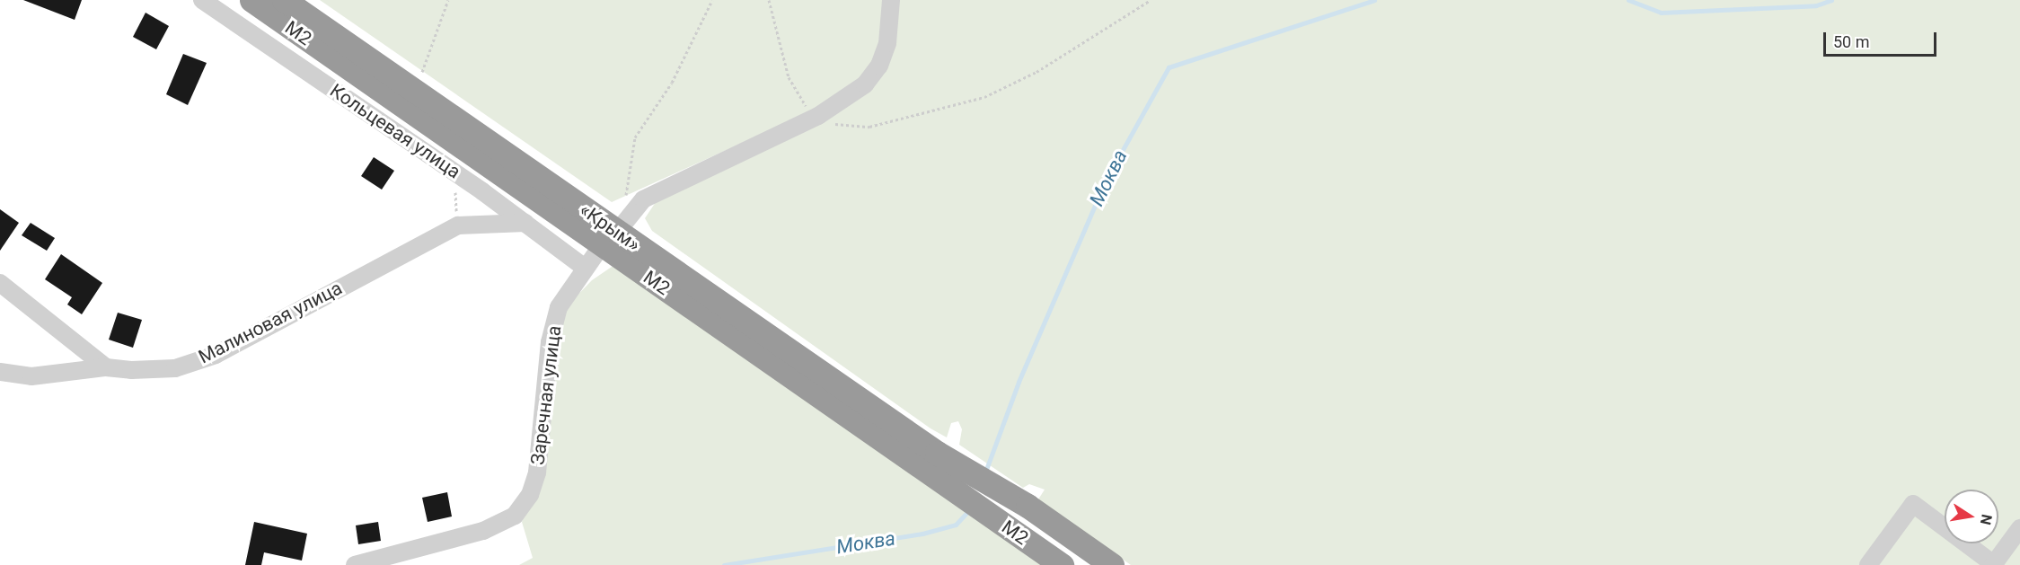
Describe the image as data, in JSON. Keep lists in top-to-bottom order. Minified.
{"streets":{"highway":["М2","«Крым»"],"street":["Кольцевая улица","Малиновая улица","Заречная улица"]},"crossings":[["М2","Заречная улица"],["Кольцевая улица","Малиновая улица"],["Кольцевая улица","Заречная улица"]],"water":["Моква"],"scale_bar":"50 m","north":"right"}
